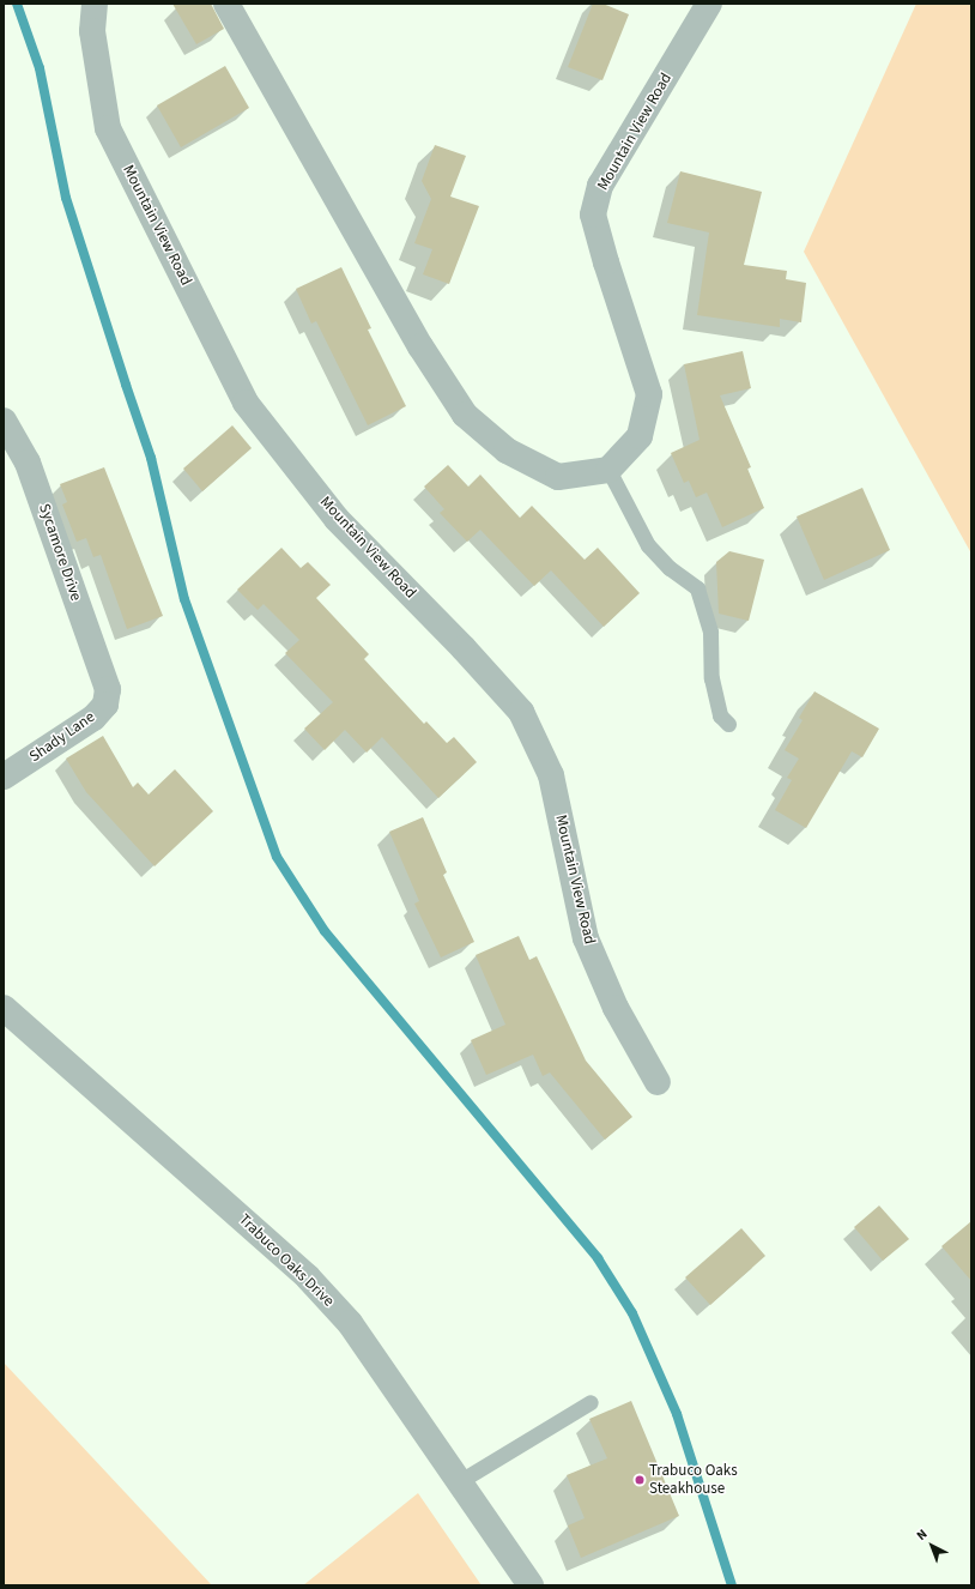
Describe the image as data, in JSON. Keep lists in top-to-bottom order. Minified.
{"streets":{"street":["Mountain View Road","Sycamore Drive","Shady Lane","Trabuco Oaks Drive"]},"crossings":[["Sycamore Drive","Shady Lane"]],"places":["Trabuco Oaks Steakhouse"],"north":"top left"}
